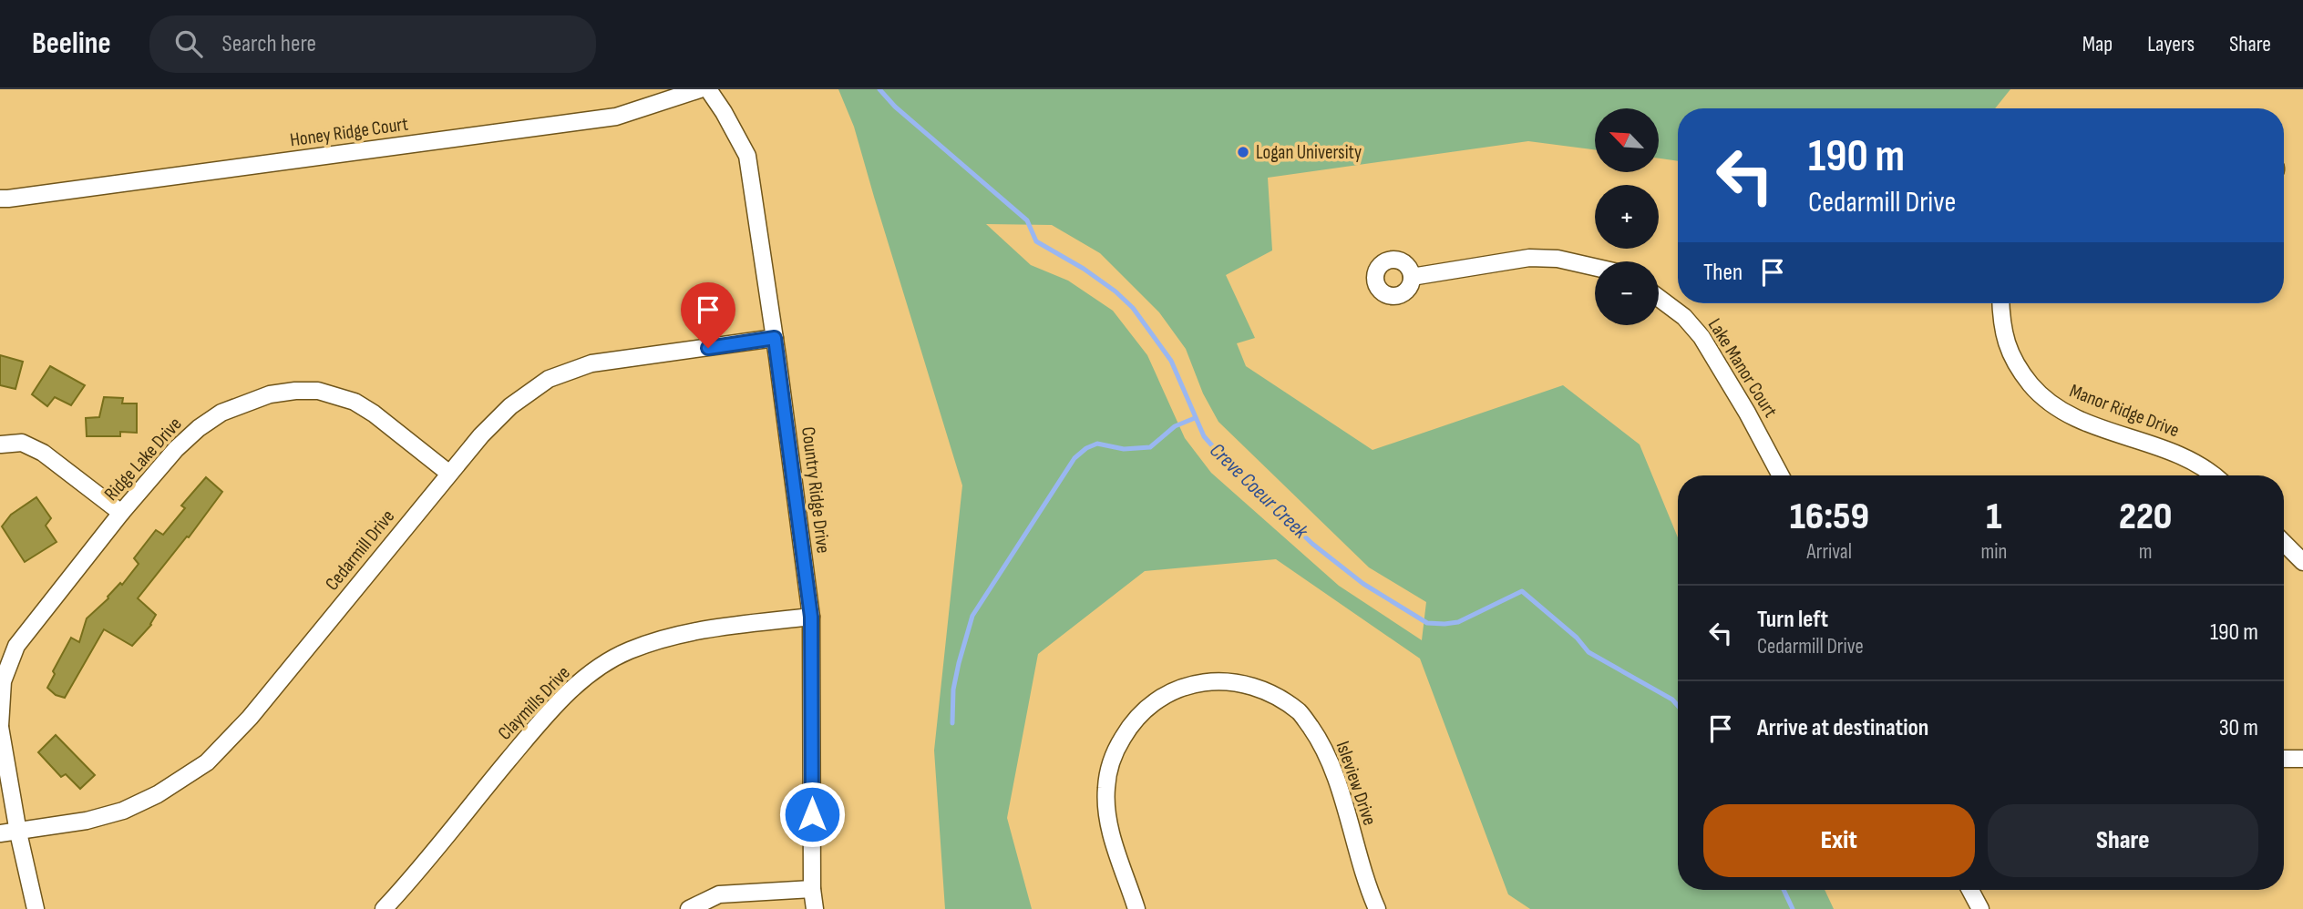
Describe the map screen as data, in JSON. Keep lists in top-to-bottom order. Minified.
{"streets":{"street":["Honey Ridge Court","Lake Manor Court","Manor Ridge Drive","Ridge Lake Drive","Country Ridge Drive","Cedarmill Drive","Claymills Drive","Isleview Drive"]},"crossings":[["Ridge Lake Drive","Cedarmill Drive"],["Country Ridge Drive","Cedarmill Drive"],["Country Ridge Drive","Claymills Drive"]],"water":["Creve Coeur Creek"],"places":["Logan University"],"north":"top left","page":{"header":"Beeline","search":"Search here","nav":["Map","Layers","Share"],"map_buttons":["+","−"],"turn":["190 m","Cedarmill Drive"],"then":"Then","eta":["16:59","Arrival","1","min","220","m"],"list":[{"name":"Turn left","note":"Cedarmill Drive","value":"190 m"},{"name":"Arrive at destination","value":"30 m"}],"buttons":["Exit","Share"]}}
